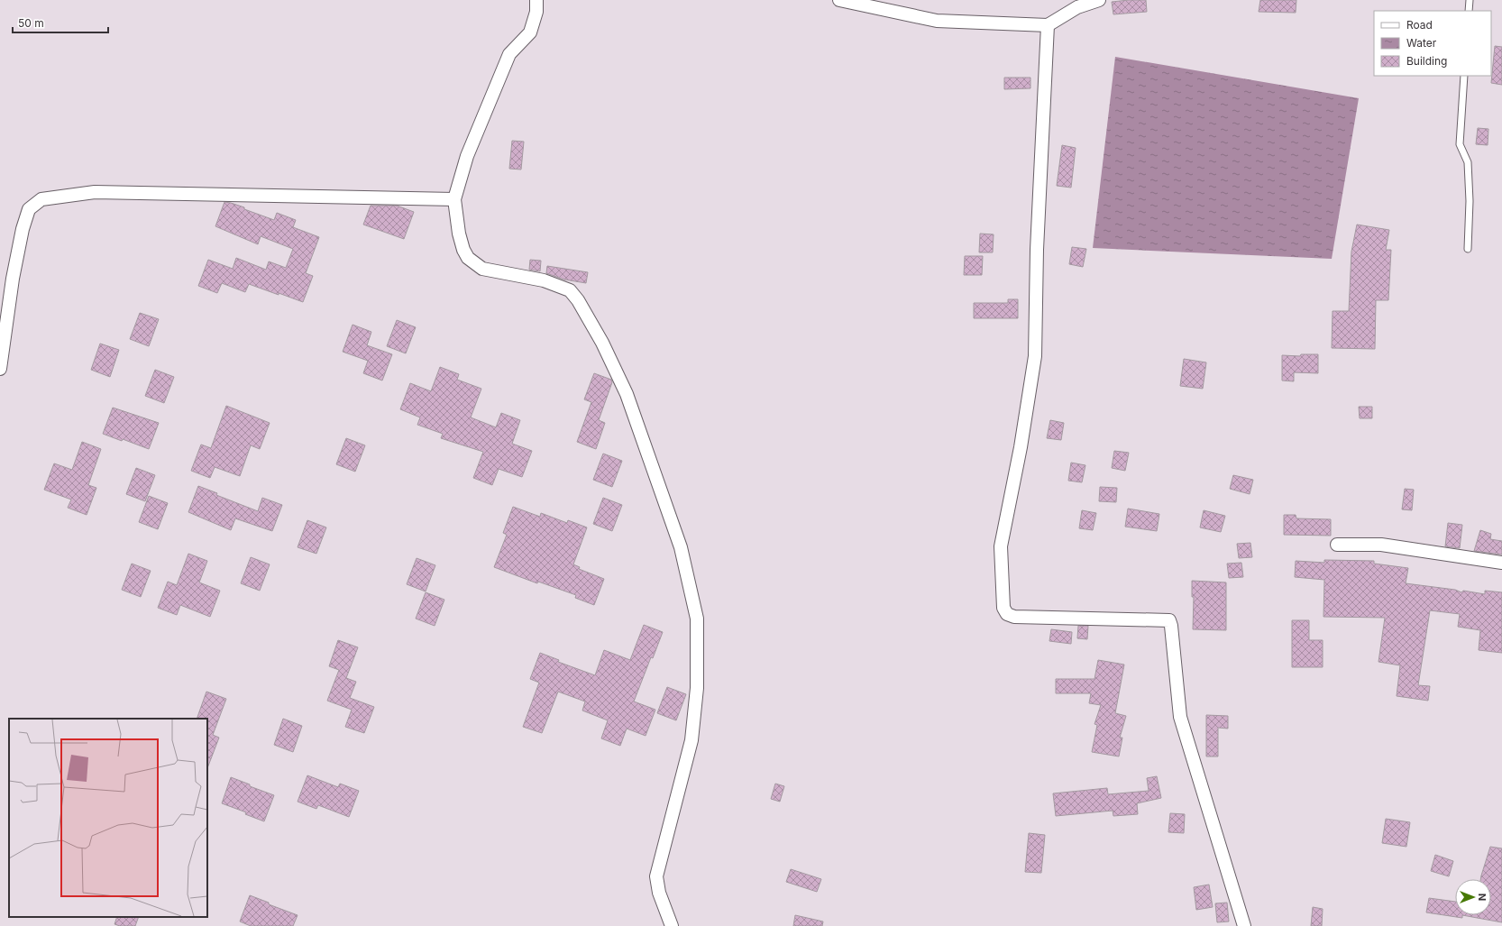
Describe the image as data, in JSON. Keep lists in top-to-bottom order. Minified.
{"legend":["Road","Water","Building"],"scale_bar":"50 m","north":"right"}
